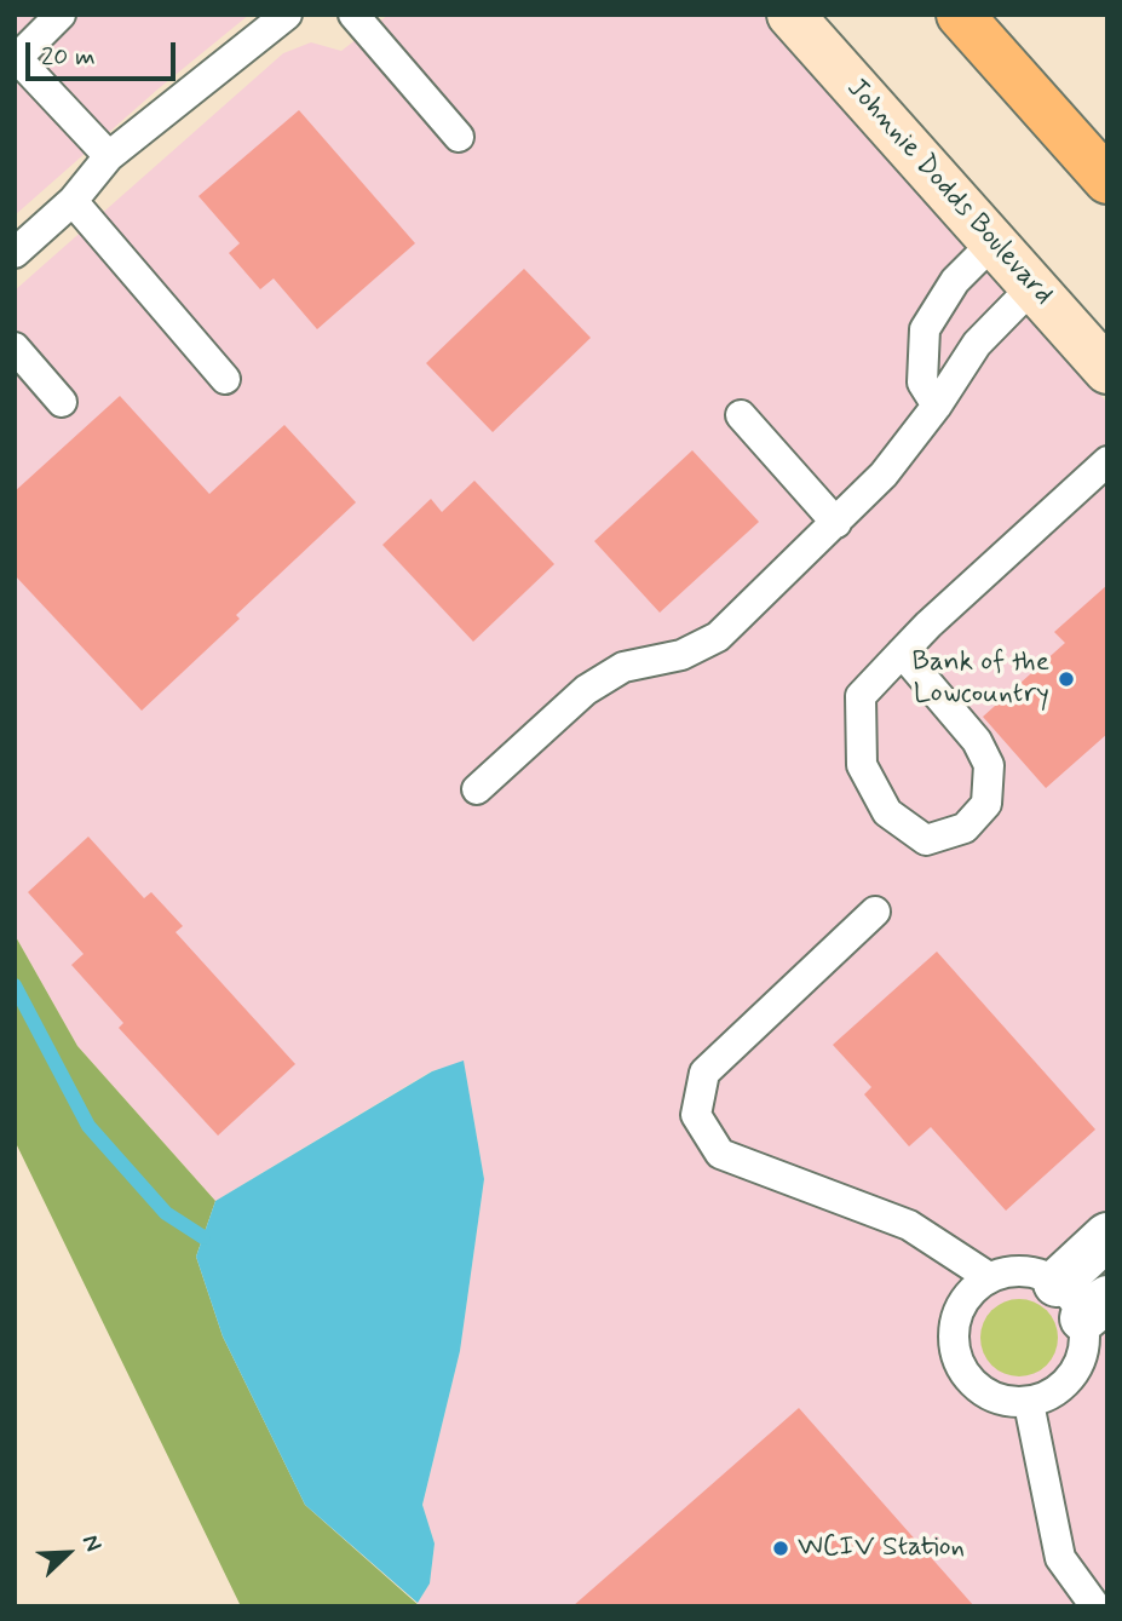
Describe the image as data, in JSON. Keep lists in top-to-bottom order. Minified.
{"streets":{"street":["Johnnie Dodds Boulevard"]},"places":["Bank of the Lowcountry","WCIV Station"],"scale_bar":"20 m","north":"top right"}
